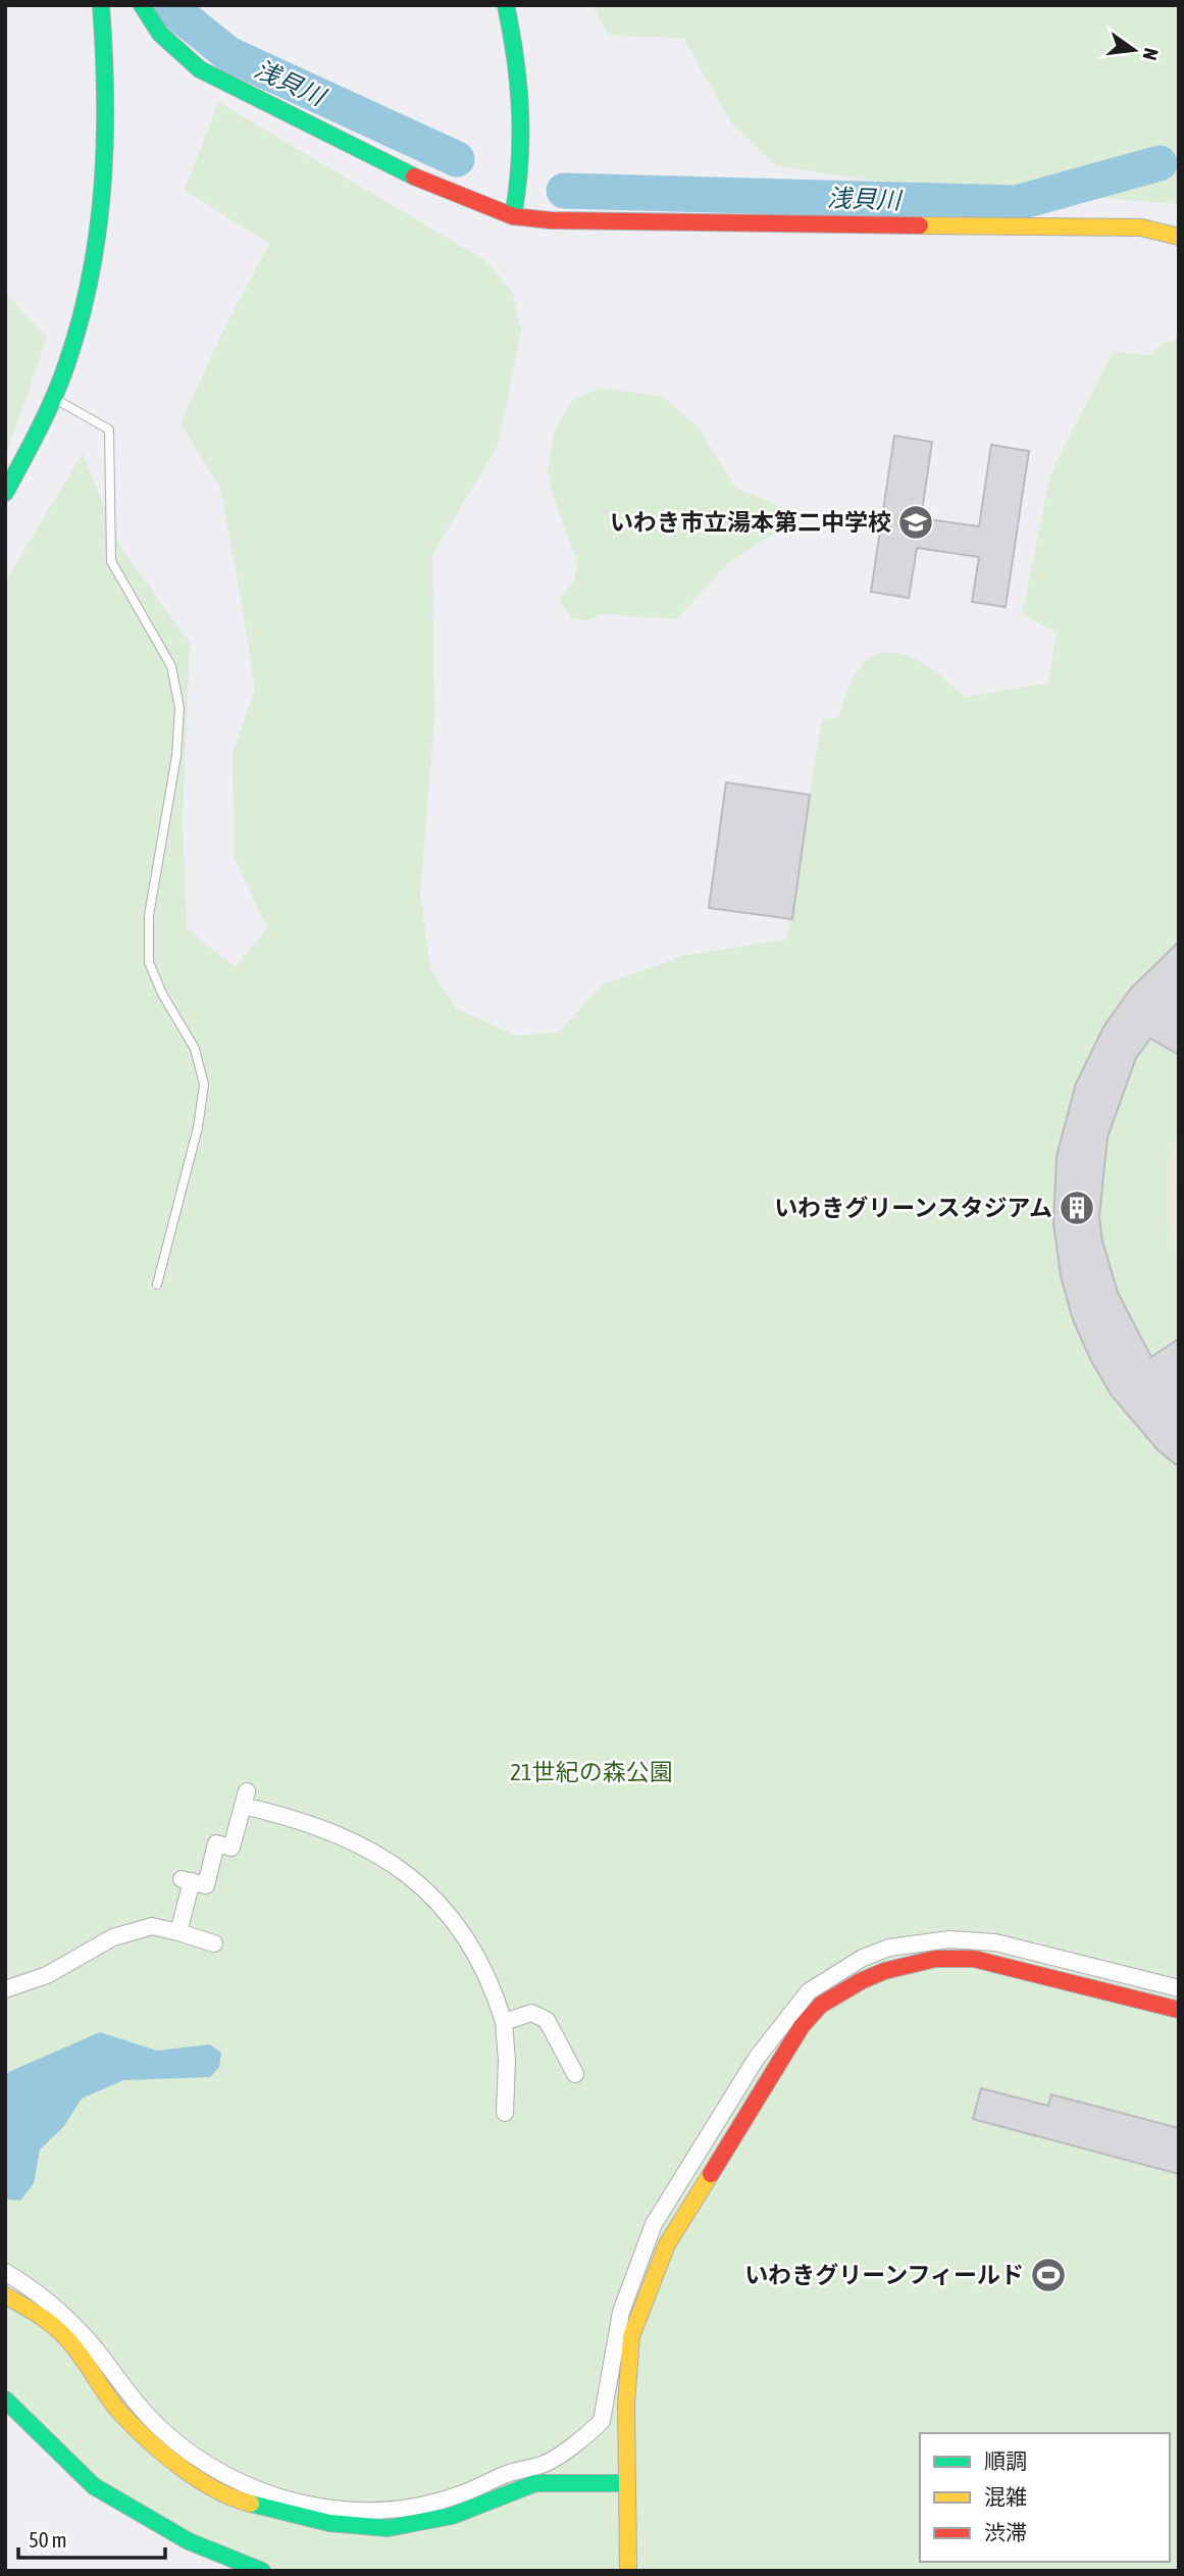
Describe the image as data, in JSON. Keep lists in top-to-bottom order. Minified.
{"water":["浅貝川"],"parks":["21世紀の森公園"],"places":{"school or university":["いわき市立湯本第二中学校"],"building":["いわきグリーンスタジアム"],"sports":["いわきグリーンフィールド"]},"legend":["順調","混雑","渋滞"],"scale_bar":"50 m","north":"right"}
